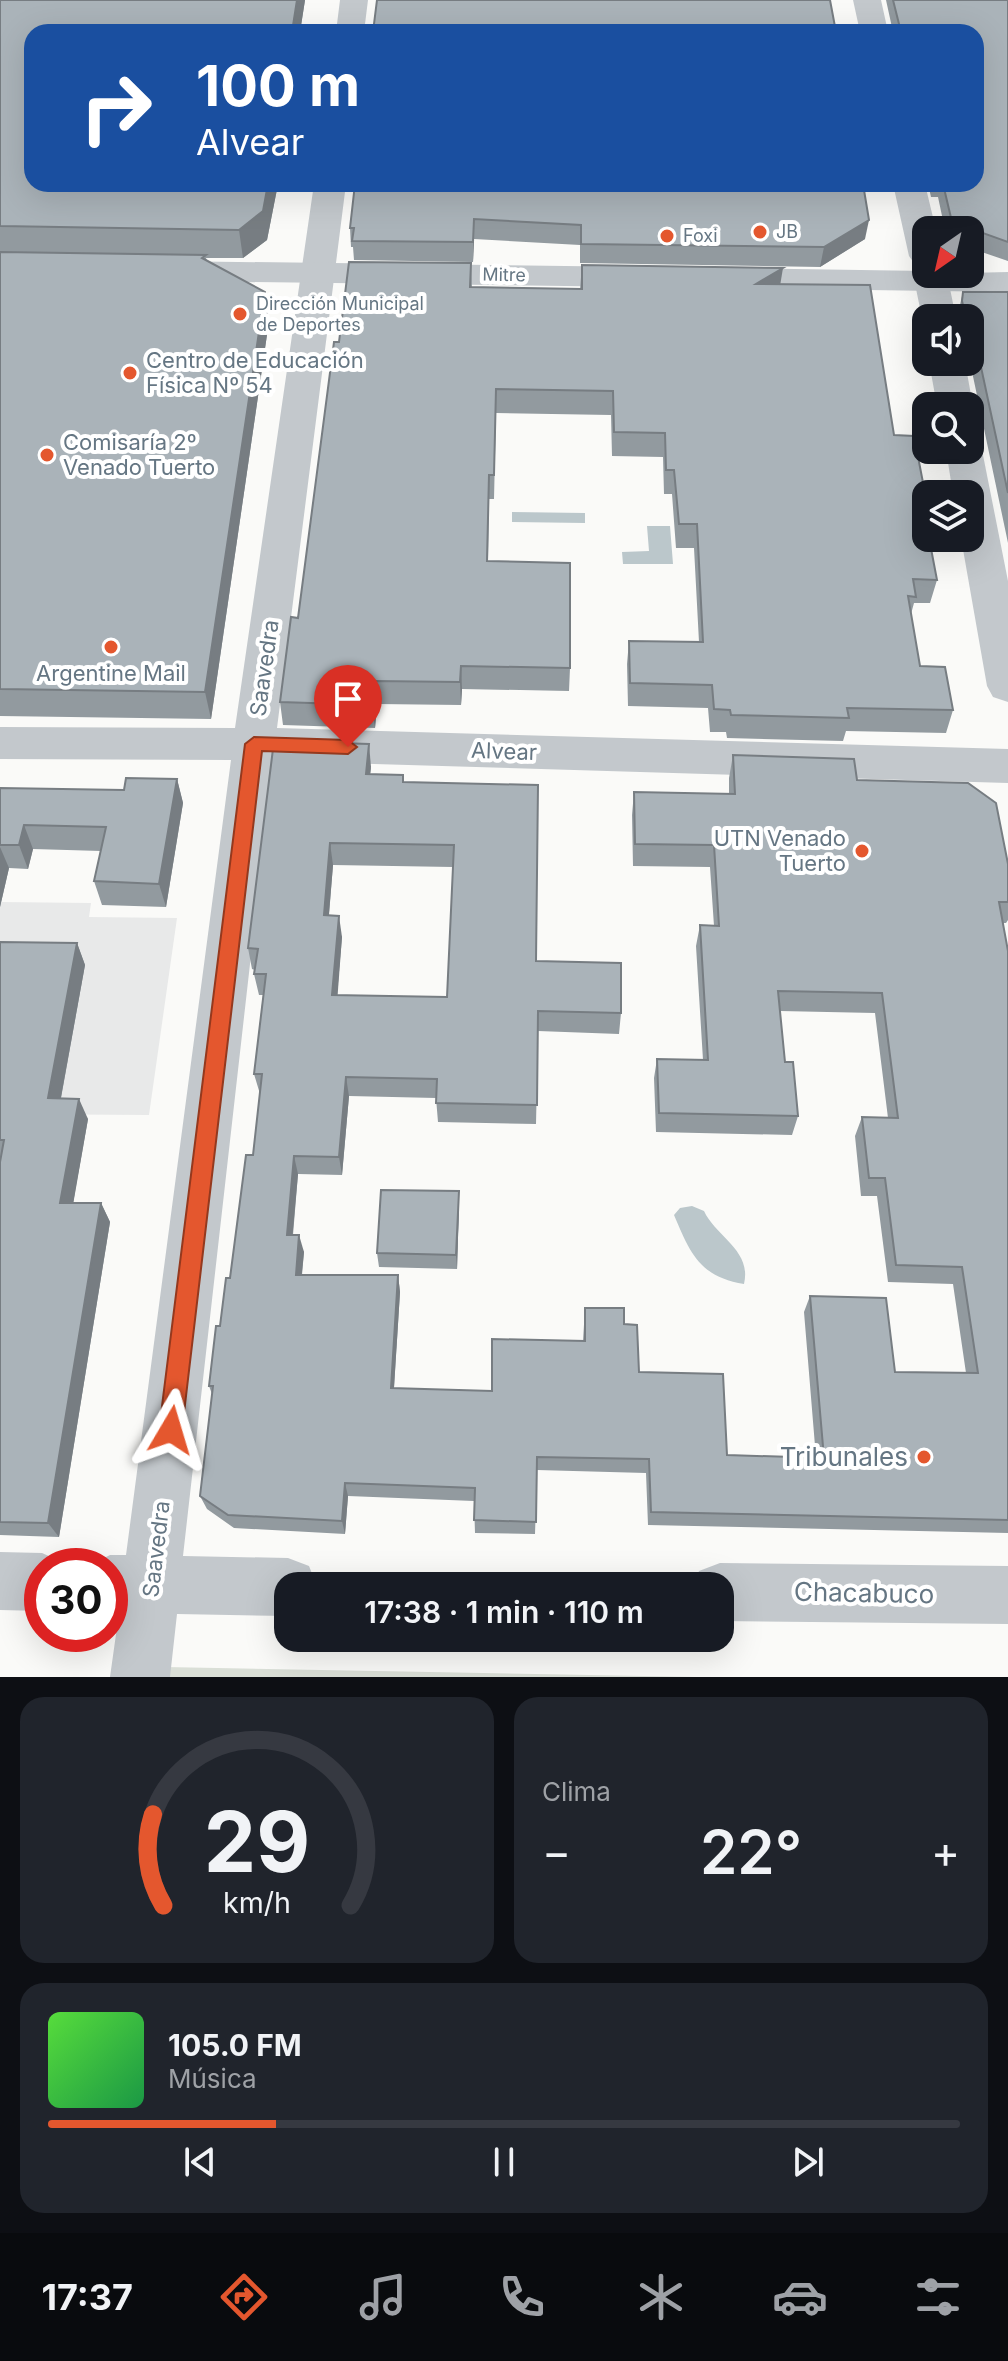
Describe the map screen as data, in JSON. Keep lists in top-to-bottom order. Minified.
{"streets":{"street":["Mitre","Saavedra","Alvear","Chacabuco"]},"crossings":[["Mitre","Saavedra"],["Saavedra","Alvear"]],"places":["JB","Foxi","Dirección Municipal de Deportes","Centro de Educación Física Nº 54","Comisaría 2º Venado Tuerto","Argentine Mail","UTN Venado Tuerto","Tribunales"],"north":"bottom left","page":{"turn":["100 m","Alvear"],"limit":"30","trip":"17:38 · 1 min · 110 m","tile":"Clima","heat":["−","22°","+"],"song":["105.0 FM","Música"],"tabs":"17:37","gauge":["29","km/h"]}}
